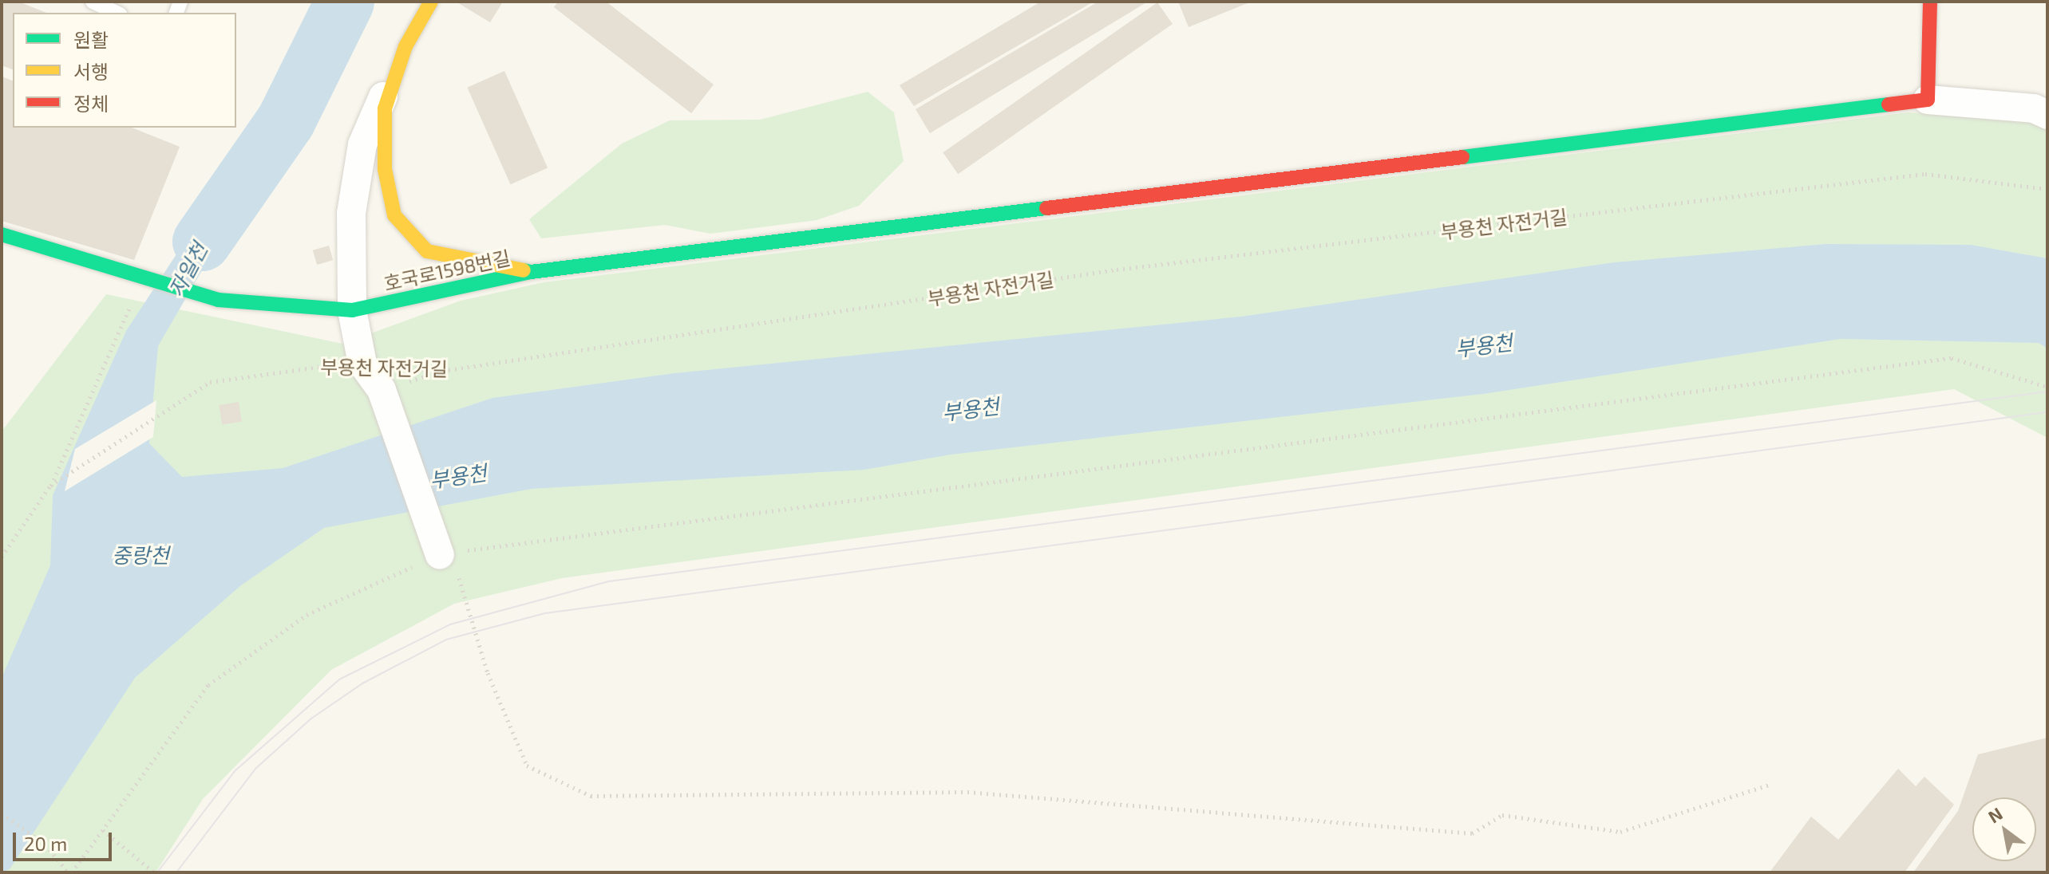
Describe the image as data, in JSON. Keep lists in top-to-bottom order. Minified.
{"streets":{"street":["호국로1598번길"],"path":["부용천 자전거길"]},"water":["자일천","부용천","중랑천"],"legend":["원활","서행","정체"],"scale_bar":"20 m","north":"top left"}
